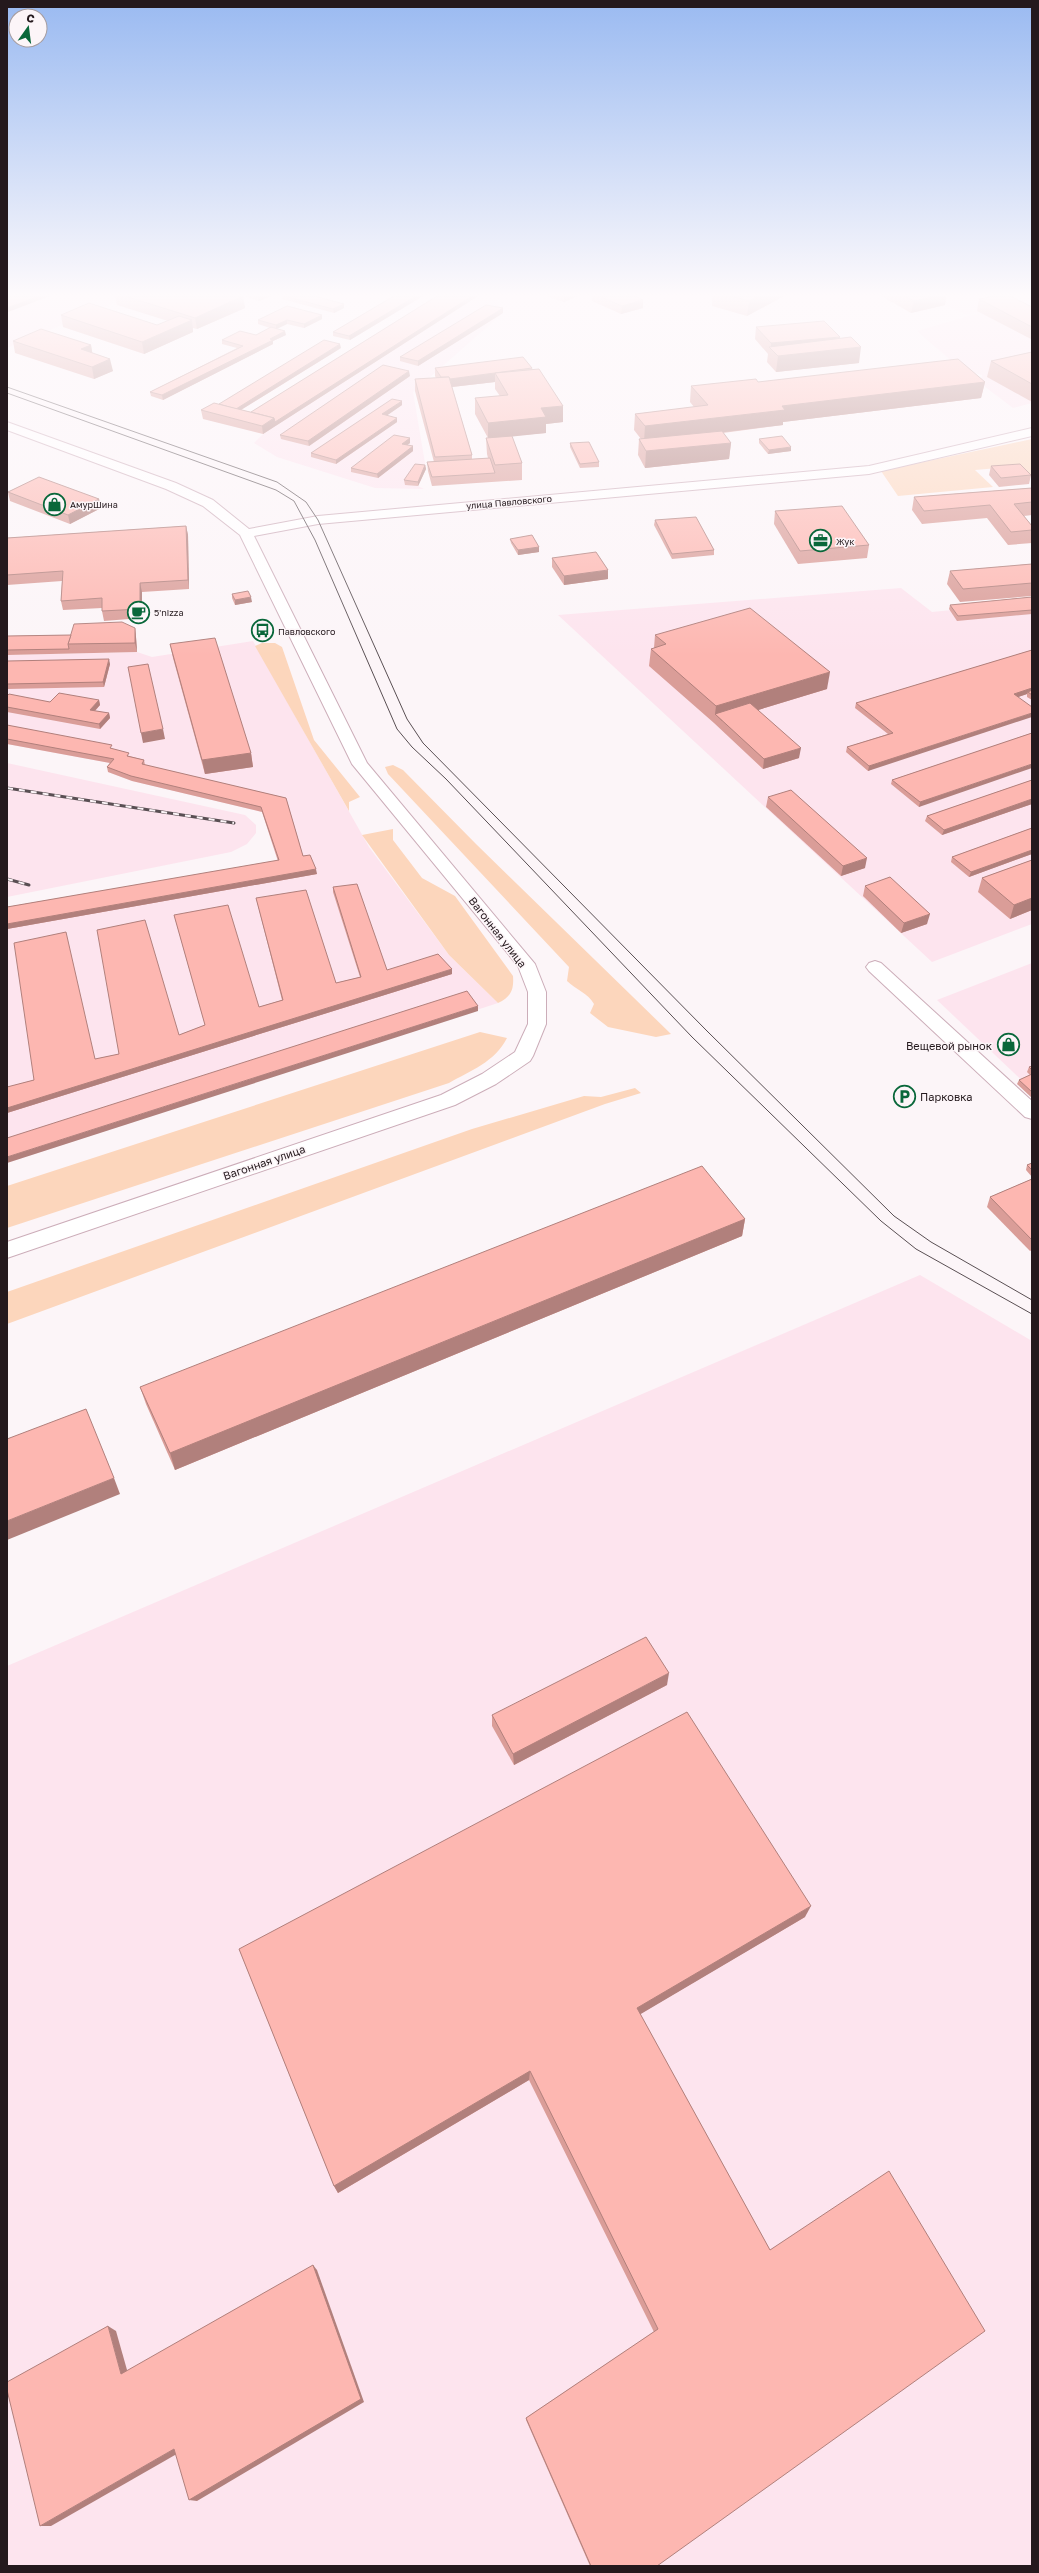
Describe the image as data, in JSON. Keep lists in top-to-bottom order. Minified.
{"streets":{"street":["улица Павловского","Вагонная улица"]},"crossings":[["улица Павловского","Вагонная улица"]],"places":{"shop":["АмурШина","Вещевой рынок"],"office":["Жук"],"cafe":["5'nizza"],"bus stop":["Павловского"],"parking":["Парковка"]},"north":"top"}
